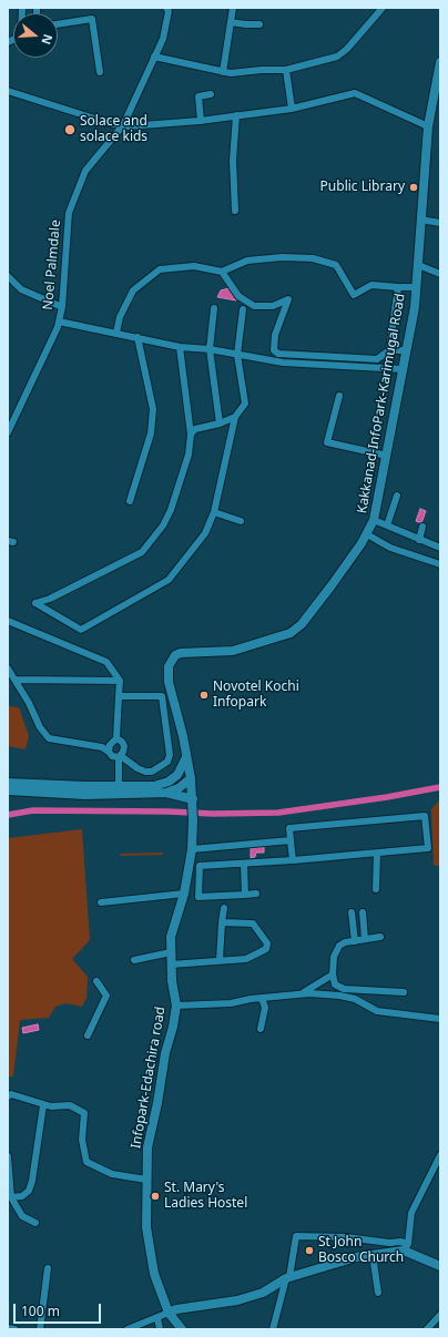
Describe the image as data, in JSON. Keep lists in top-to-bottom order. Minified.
{"streets":{"main road":["Kakkanad-InfoPark-Karimugal Road","Infopark-Edachira road"],"street":["Noel Palmdale"]},"crossings":[["Kakkanad-InfoPark-Karimugal Road","Infopark-Edachira road"]],"places":["Solace and solace kids","Public Library","Novotel Kochi Infopark","St. Mary's Ladies Hostel","St John Bosco Church"],"scale_bar":"100 m","north":"right"}
